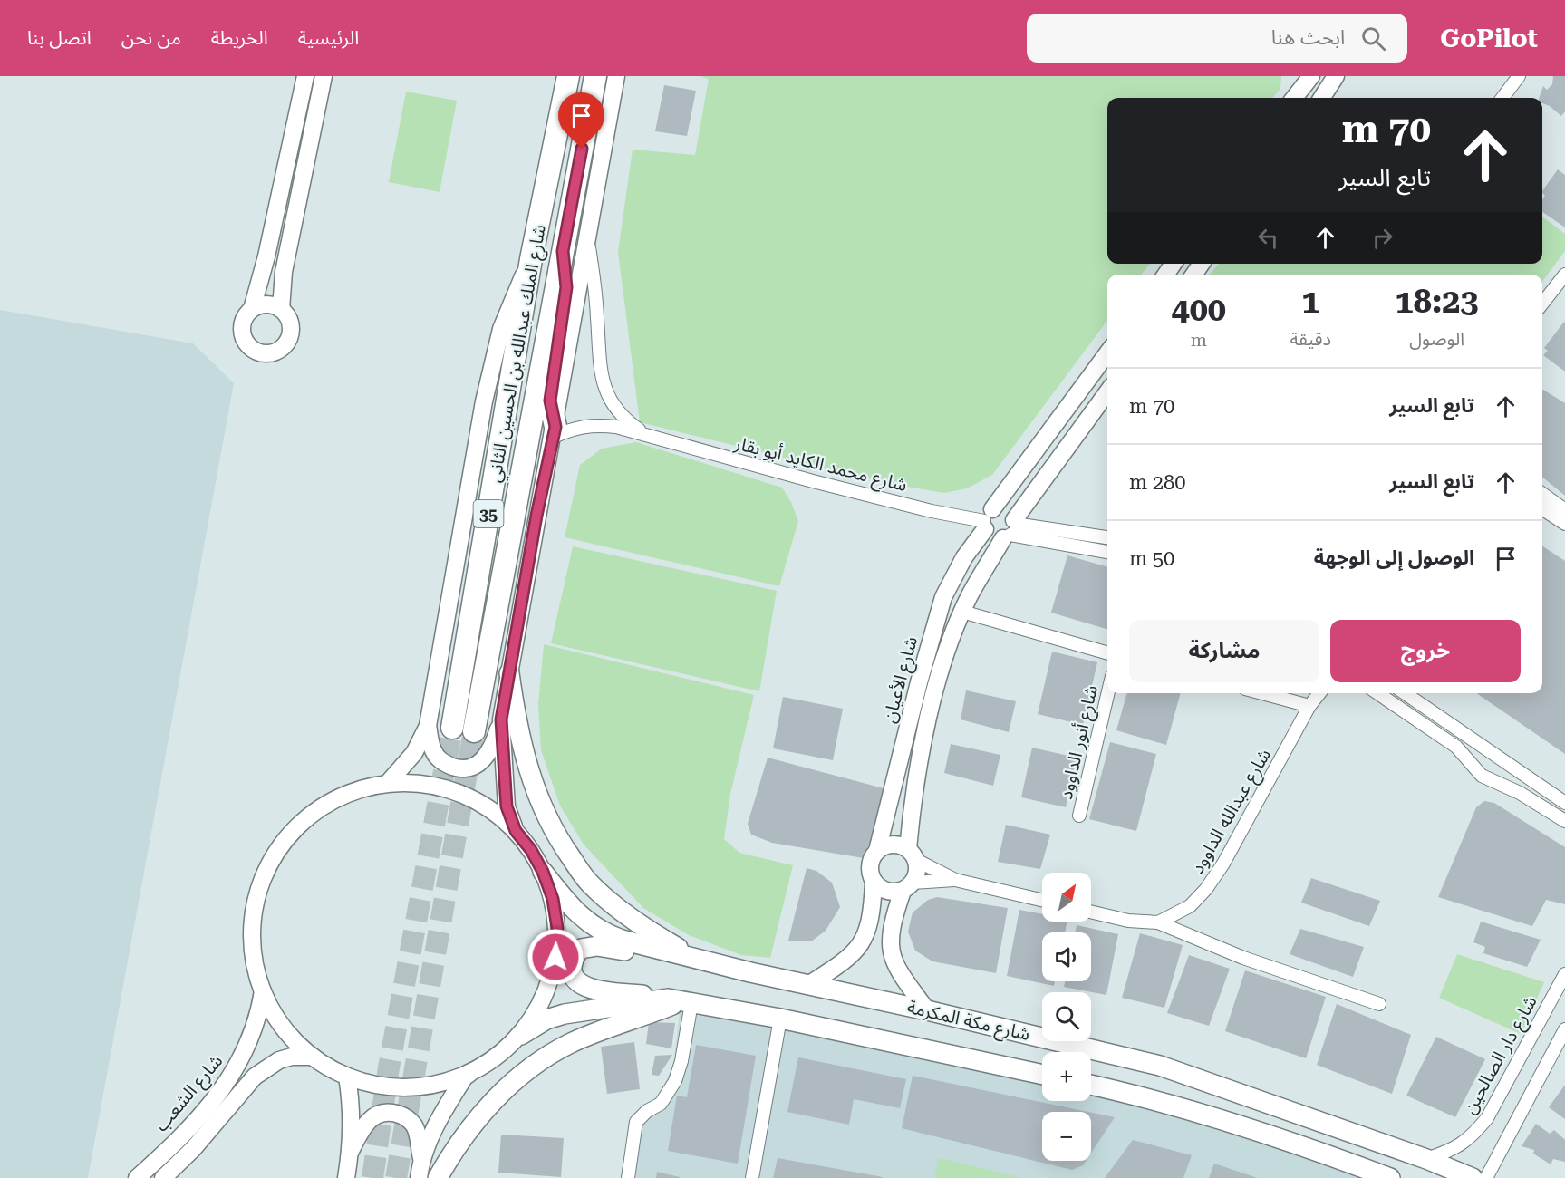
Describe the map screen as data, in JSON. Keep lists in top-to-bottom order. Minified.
{"streets":{"highway":["شارع الملك عبدالله بن الحسين الثاني","35"],"main road":["شارع مكة المكرمة"],"street":["شارع محمد الكايد أبو بقار","شارع الأعيان","شارع أنور الداوود","شارع عبدالله الداوود","شارع دار الصالحين","شارع الشعب"]},"crossings":[["شارع محمد الكايد أبو بقار","شارع الأعيان"],["شارع مكة المكرمة","شارع دار الصالحين"]],"north":"top right","page":{"header":"GoPilot","search":"ابحث هنا","nav":["الرئيسية","الخريطة","من نحن","اتصل بنا"],"turn":["70 m","تابع السير"],"eta":["18:23","الوصول","1","دقيقة","400","m"],"list":[{"name":"تابع السير","value":"70 m"},{"name":"تابع السير","value":"280 m"},{"name":"الوصول إلى الوجهة","value":"50 m"}],"buttons":["خروج","مشاركة"],"map_buttons":["+","−"]}}
